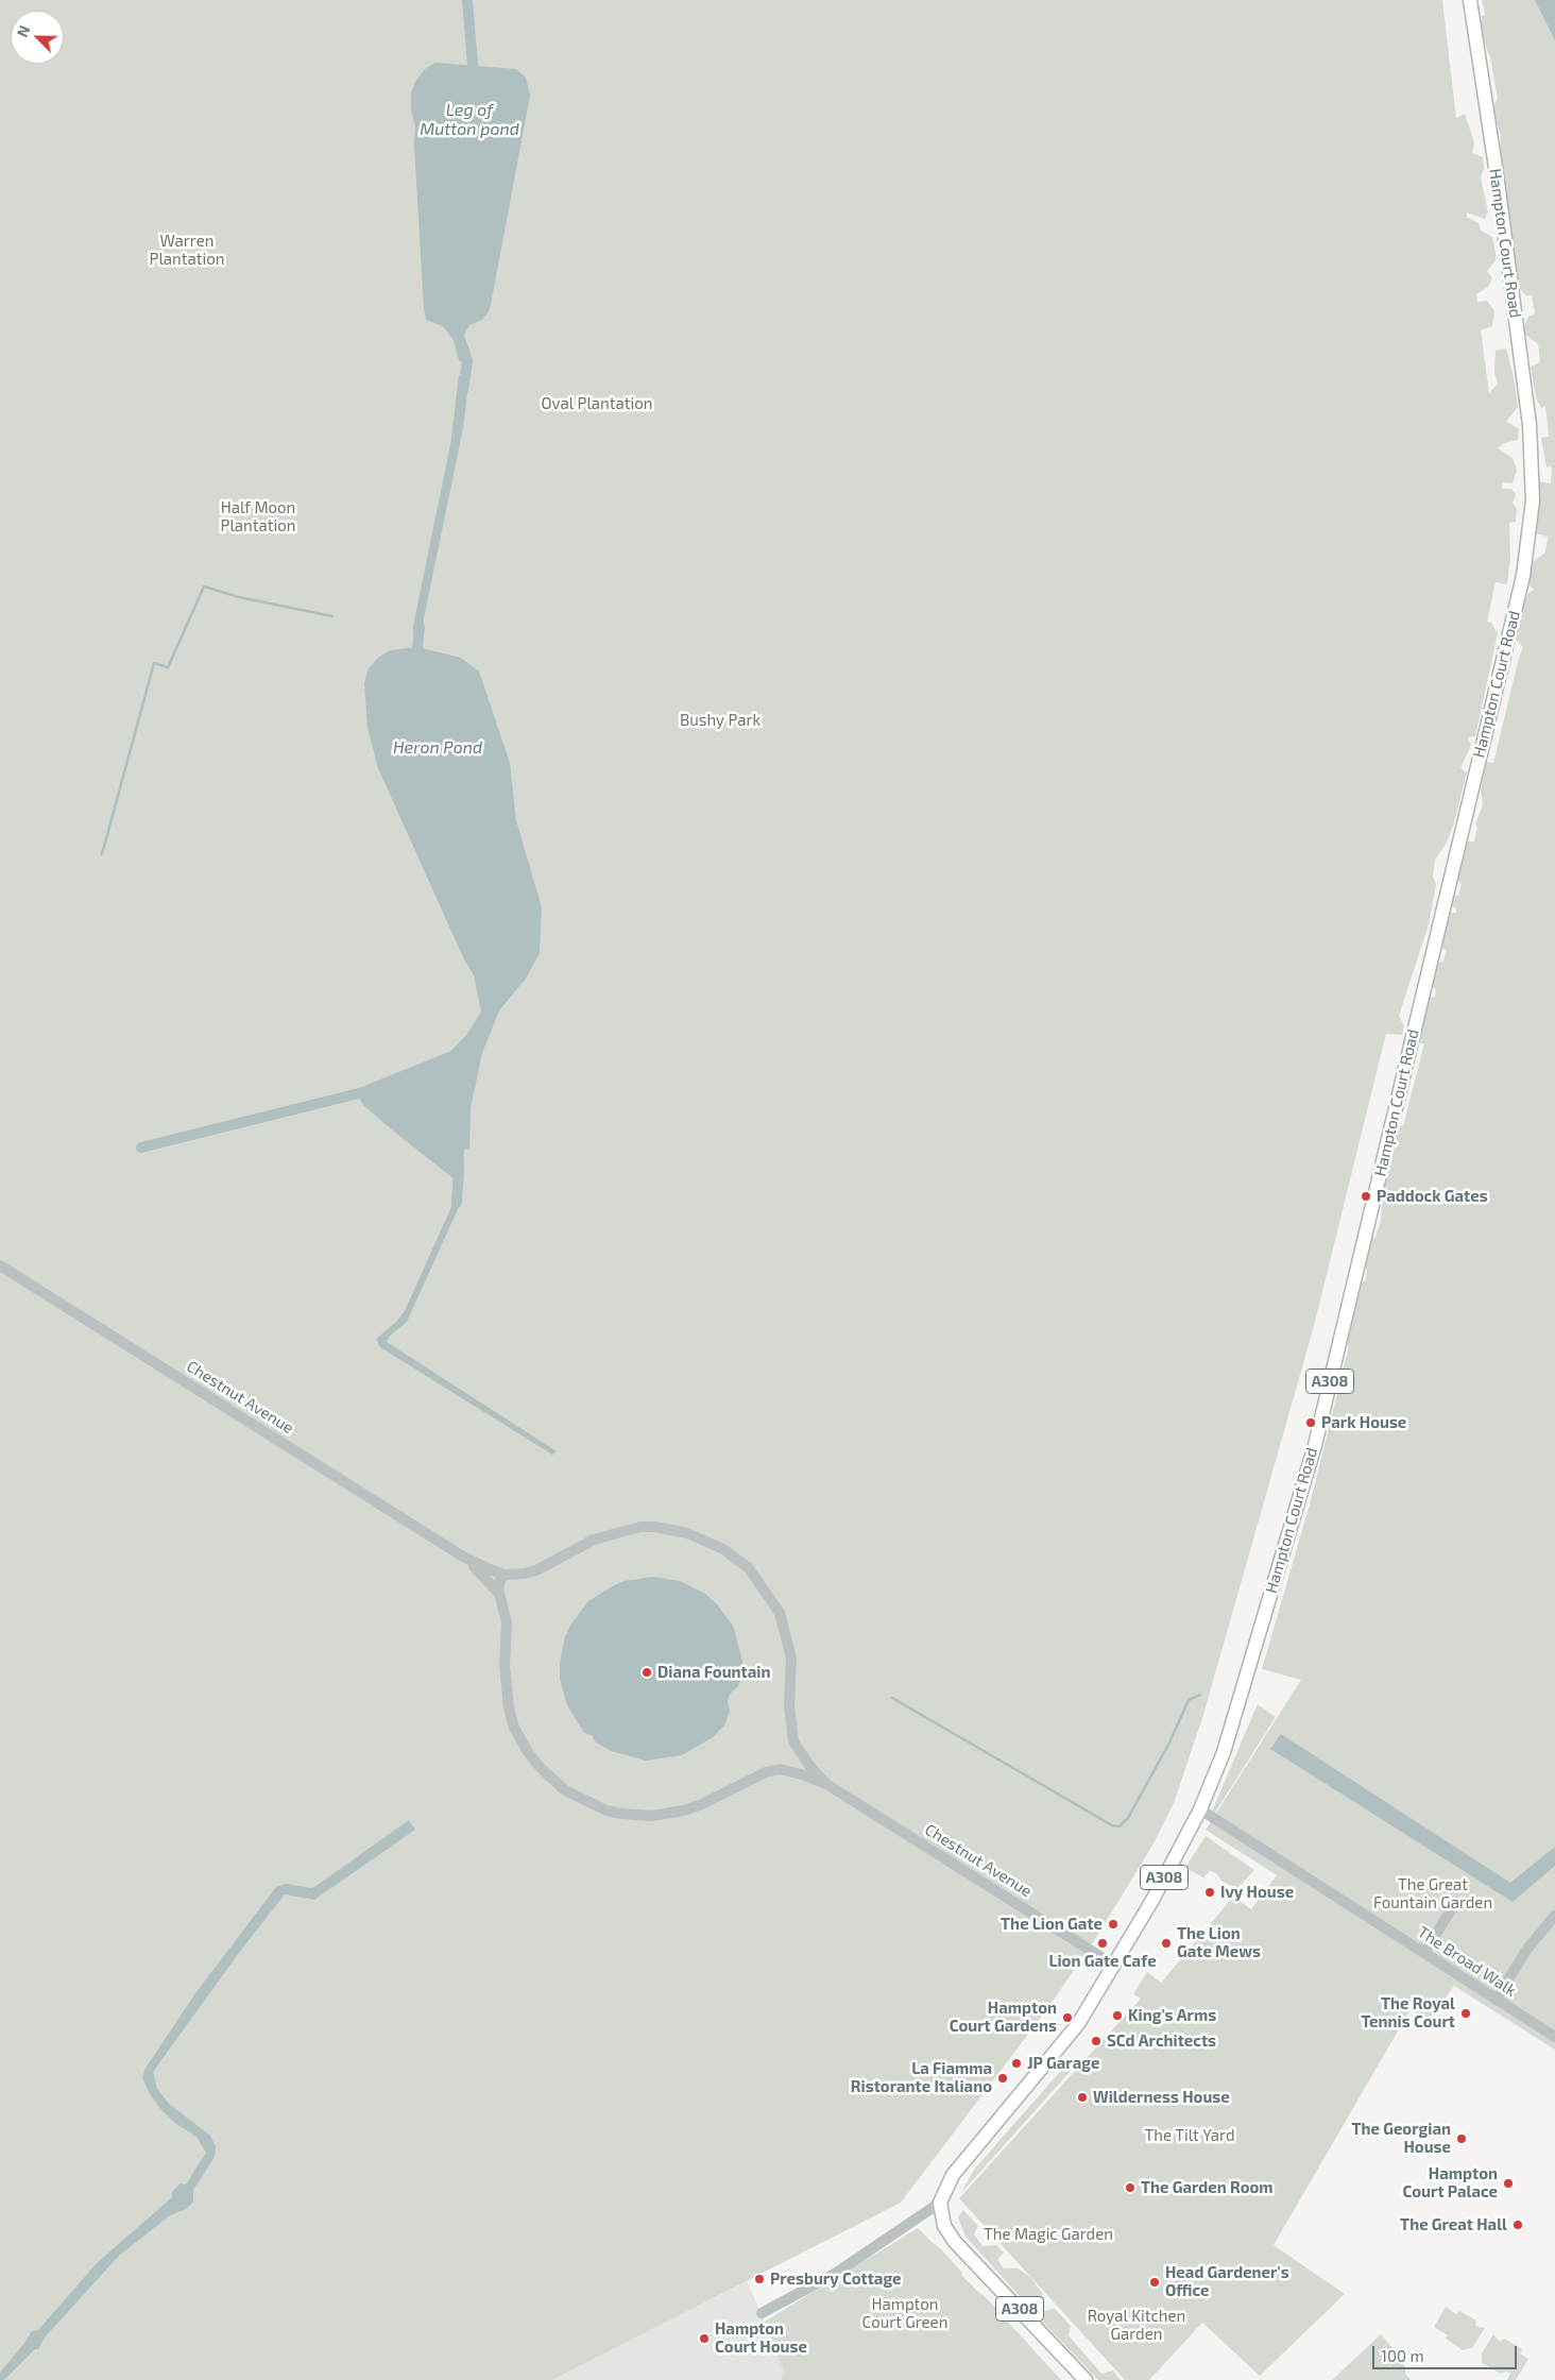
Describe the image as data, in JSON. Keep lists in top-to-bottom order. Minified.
{"streets":{"main road":["Hampton Court Road","A308"],"street":["Chestnut Avenue","The Broad Walk"]},"crossings":[["Hampton Court Road","A308"],["Hampton Court Road","Chestnut Avenue"],["Hampton Court Road","The Broad Walk"]],"water":["Leg of Mutton pond","Heron Pond"],"parks":["Warren Plantation","Oval Plantation","Half Moon Plantation","Bushy Park","The Great Fountain Garden","The Tilt Yard","The Magic Garden","Hampton Court Green","Royal Kitchen Garden"],"places":["Paddock Gates","Park House","Diana Fountain","Ivy House","The Lion Gate","Lion Gate Cafe","The Lion Gate Mews","The Royal Tennis Court","King's Arms","Hampton Court Gardens","SCd Architects","JP Garage","La Fiamma Ristorante Italiano","Wilderness House","The Georgian House","Hampton Court Palace","The Garden Room","The Great Hall","Presbury Cottage","Head Gardener's Office","Hampton Court House"],"scale_bar":"100 m","north":"top left"}
